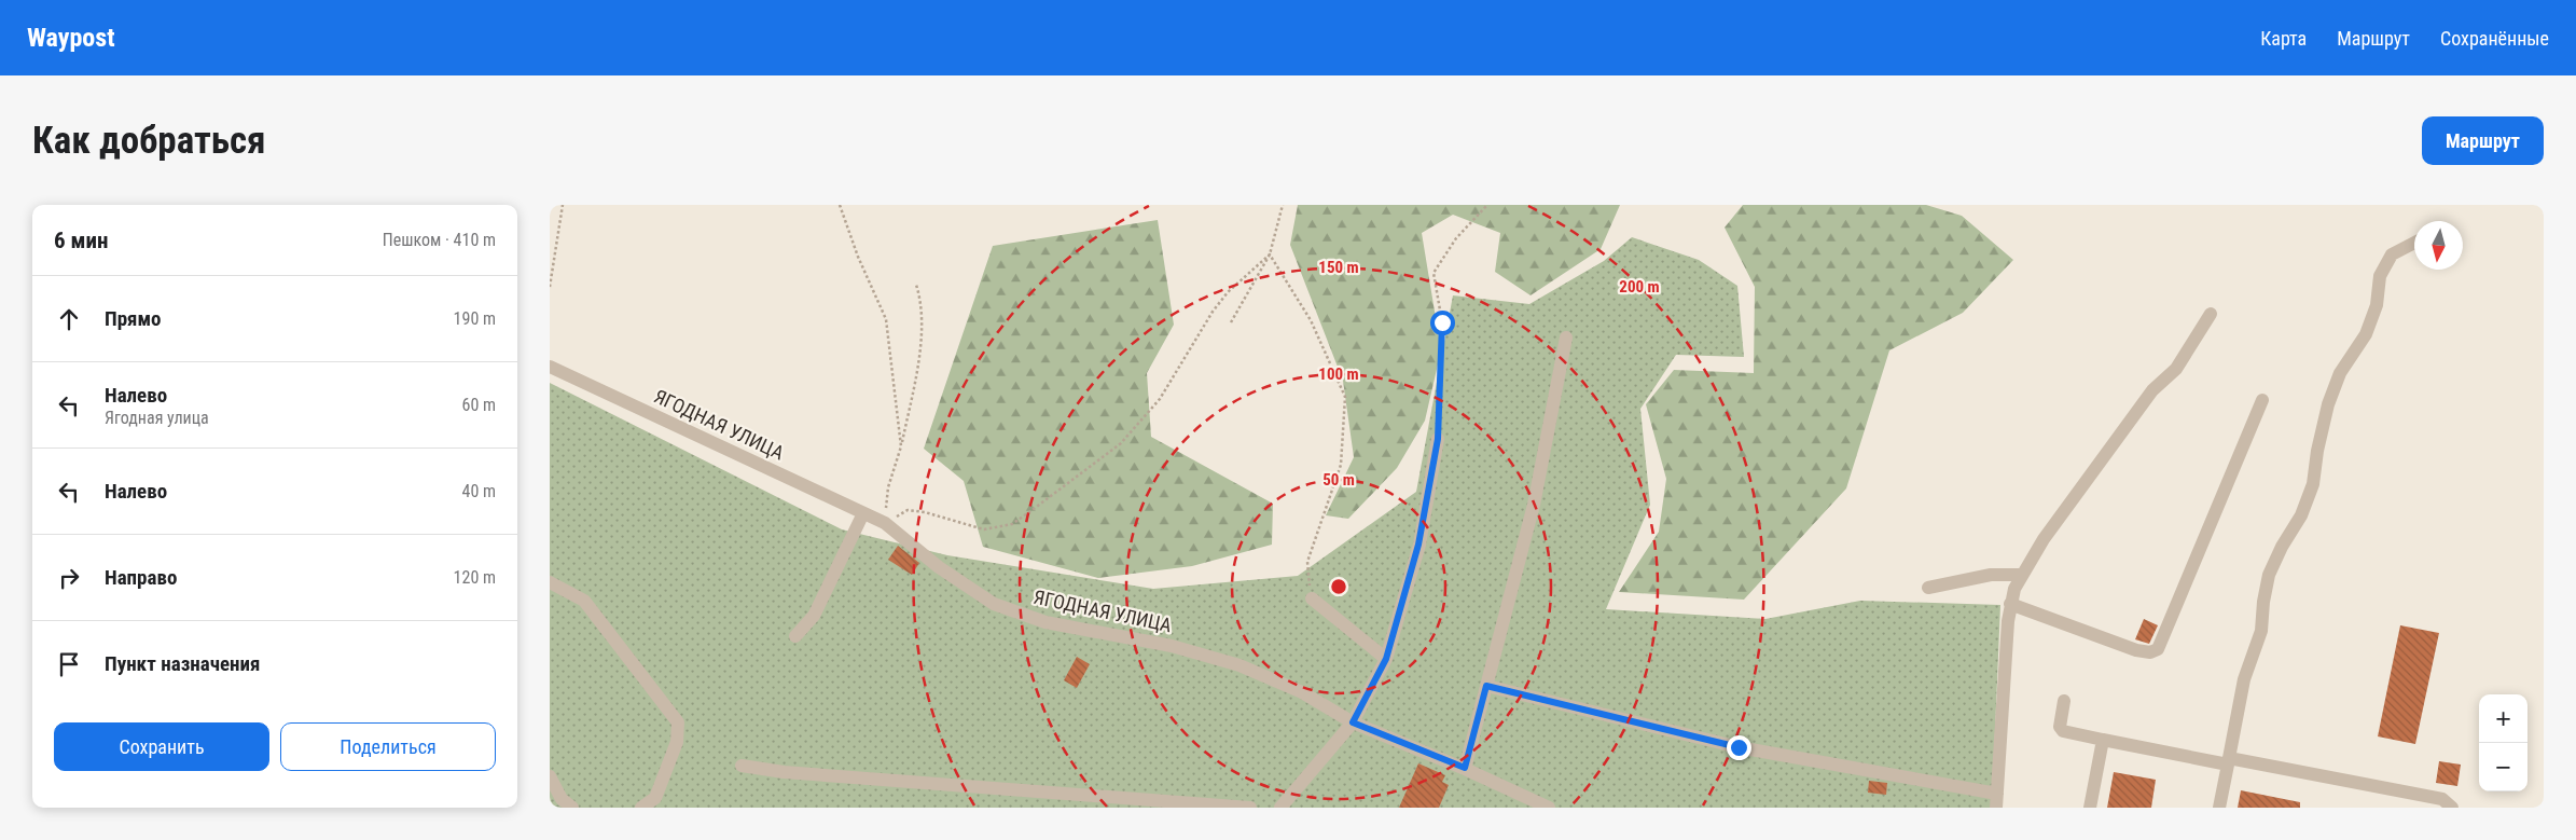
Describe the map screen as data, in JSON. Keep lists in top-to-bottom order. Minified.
{"streets":{"street":["ЯГОДНАЯ УЛИЦА"]},"north":"bottom","page":{"header":"Waypost","nav":["Карта","Маршрут","Сохранённые"],"buttons":["Маршрут",["Сохранить","Поделиться"]],"title":"Как добраться","heading":["6 мин","Пешком · 410 m"],"list":[["Прямо","190 m"],["Налево","Ягодная улица","60 m"],["Налево","40 m"],["Направо","120 m"],"Пункт назначения"],"map_buttons":["+","−"]},"rings":["150 m","200 m","100 m","50 m"]}
